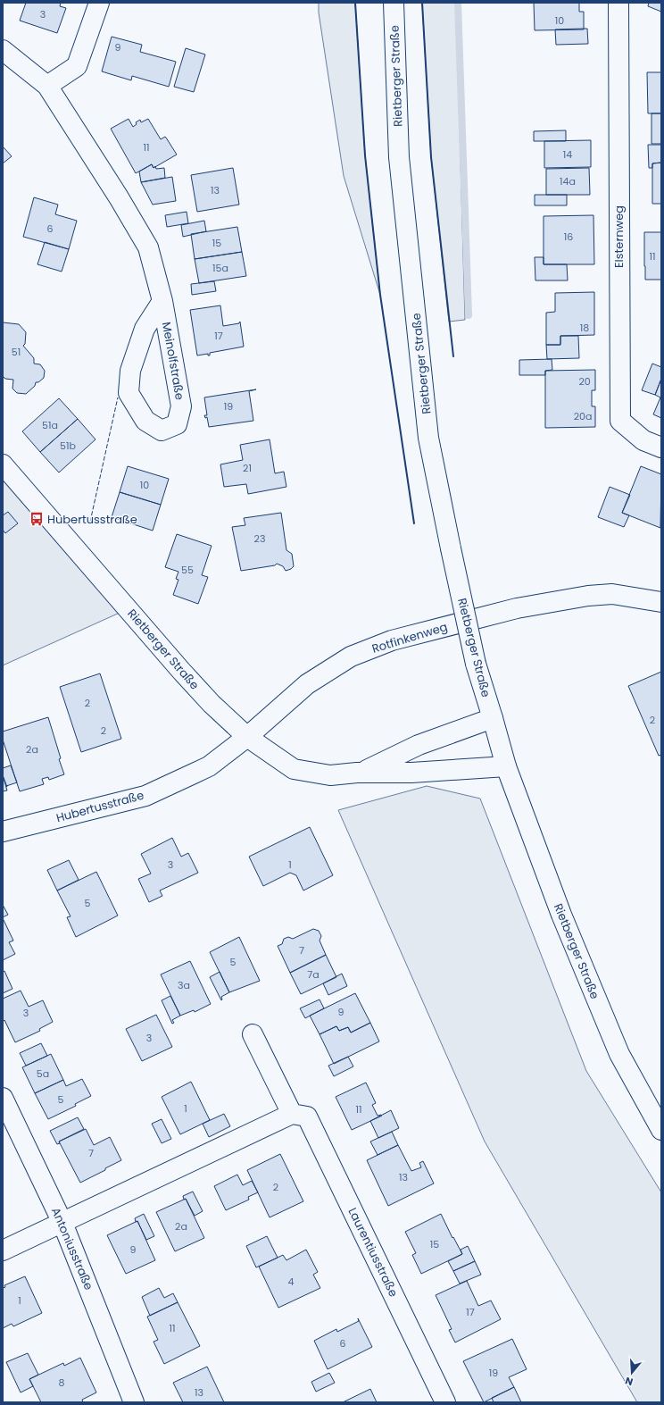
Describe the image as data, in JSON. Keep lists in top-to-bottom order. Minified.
{"streets":{"street":["Rietberger Straße","Elsternweg","Meinolfstraße","Rotfinkenweg","Hubertusstraße","Antoniusstraße","Laurentiusstraße"]},"crossings":[["Rietberger Straße","Rotfinkenweg"],["Rietberger Straße","Hubertusstraße"],["Rotfinkenweg","Hubertusstraße"]],"places":{"bus stop":["Hubertusstraße"]},"house_numbers":["3","10","9","11","14","14a","13","6","16","15","11","15a","18","17","51","20","19","20a","51a","51b","21","10","23","55","2","2","2","2a","3","1","5","7","5","7a","3a","9","3","3","5a","5","1","11","7","13","2","2a","15","9","4","1","17","11","6","19","8","13"],"north":"bottom"}
